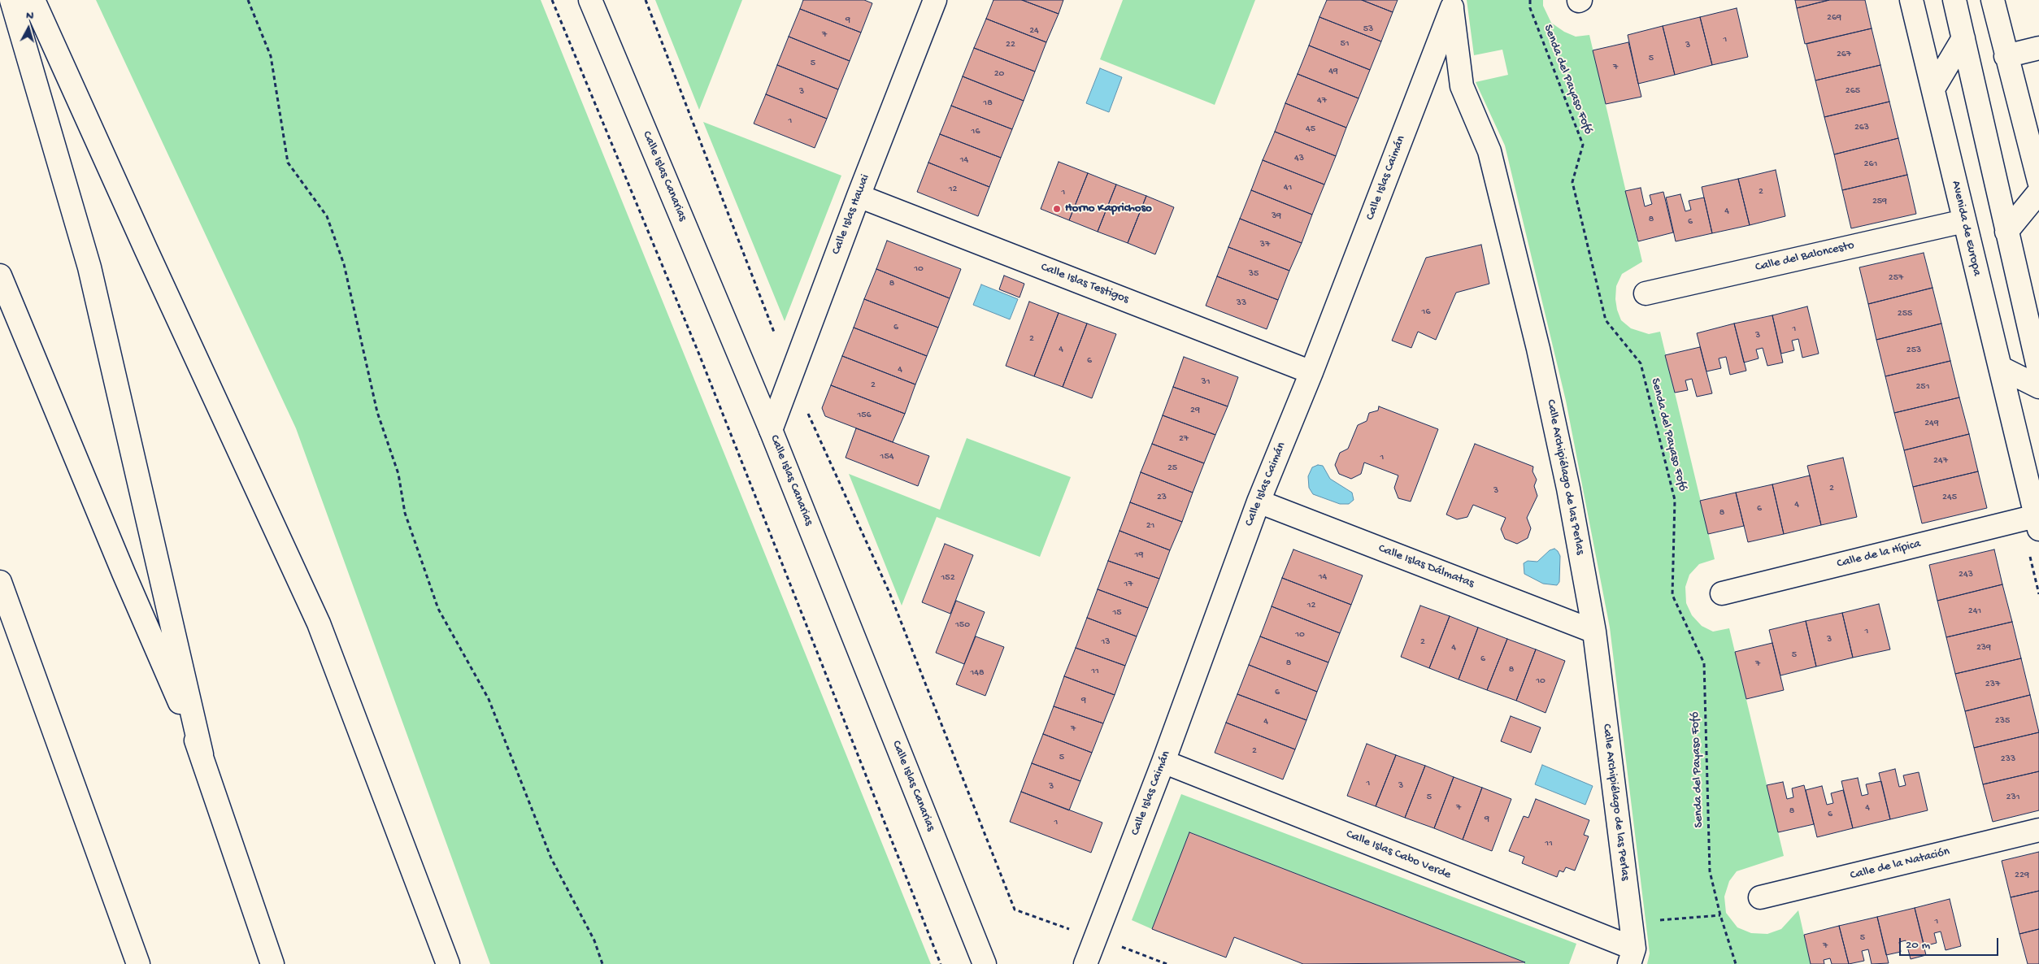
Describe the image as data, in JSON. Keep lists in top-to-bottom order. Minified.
{"streets":{"main road":["Calle Islas Canarias","Calle Islas Caimán","Calle Islas Hawai","Avenida de Europa","Calle del Baloncesto","Calle Islas Testigos","Calle Archipiélago de las Perlas","Calle de la Hípica","Calle Islas Dálmatas","Calle Islas Cabo Verde","Calle de la Natación"],"path":["Senda del Payaso Fofó"]},"crossings":[["Calle Islas Canarias","Calle Islas Hawai"],["Calle Islas Caimán","Calle Islas Testigos"],["Calle Islas Caimán","Calle Archipiélago de las Perlas"],["Calle Islas Caimán","Calle Islas Dálmatas"],["Calle Islas Caimán","Calle Islas Cabo Verde"],["Calle Islas Hawai","Calle Islas Testigos"],["Avenida de Europa","Calle del Baloncesto"],["Avenida de Europa","Calle de la Hípica"],["Calle Archipiélago de las Perlas","Calle Islas Dálmatas"],["Calle Archipiélago de las Perlas","Calle Islas Cabo Verde"]],"places":["Horno Kaprichoso"],"house_numbers":["269","9","53","24","7","1","51","22","3","267","5","5","7","49","20","265","3","47","18","1","263","45","16","43","14","261","41","12","2","1","259","4","39","8","6","37","10","35","257","8","33","16","255","6","1","3","2","4","253","6","4","31","2","251","29","156","249","27","154","1","247","25","2","3","23","245","4","6","8","21","19","243","14","152","17","12","241","15","150","1","10","3","13","2","4","239","5","6","8","7","8","11","148","10","237","6","9","235","4","7","2","5","233","1","3","3","5","231","7","4","8","6","9","1","11","229","1","5","7"],"scale_bar":"20 m","north":"top"}
